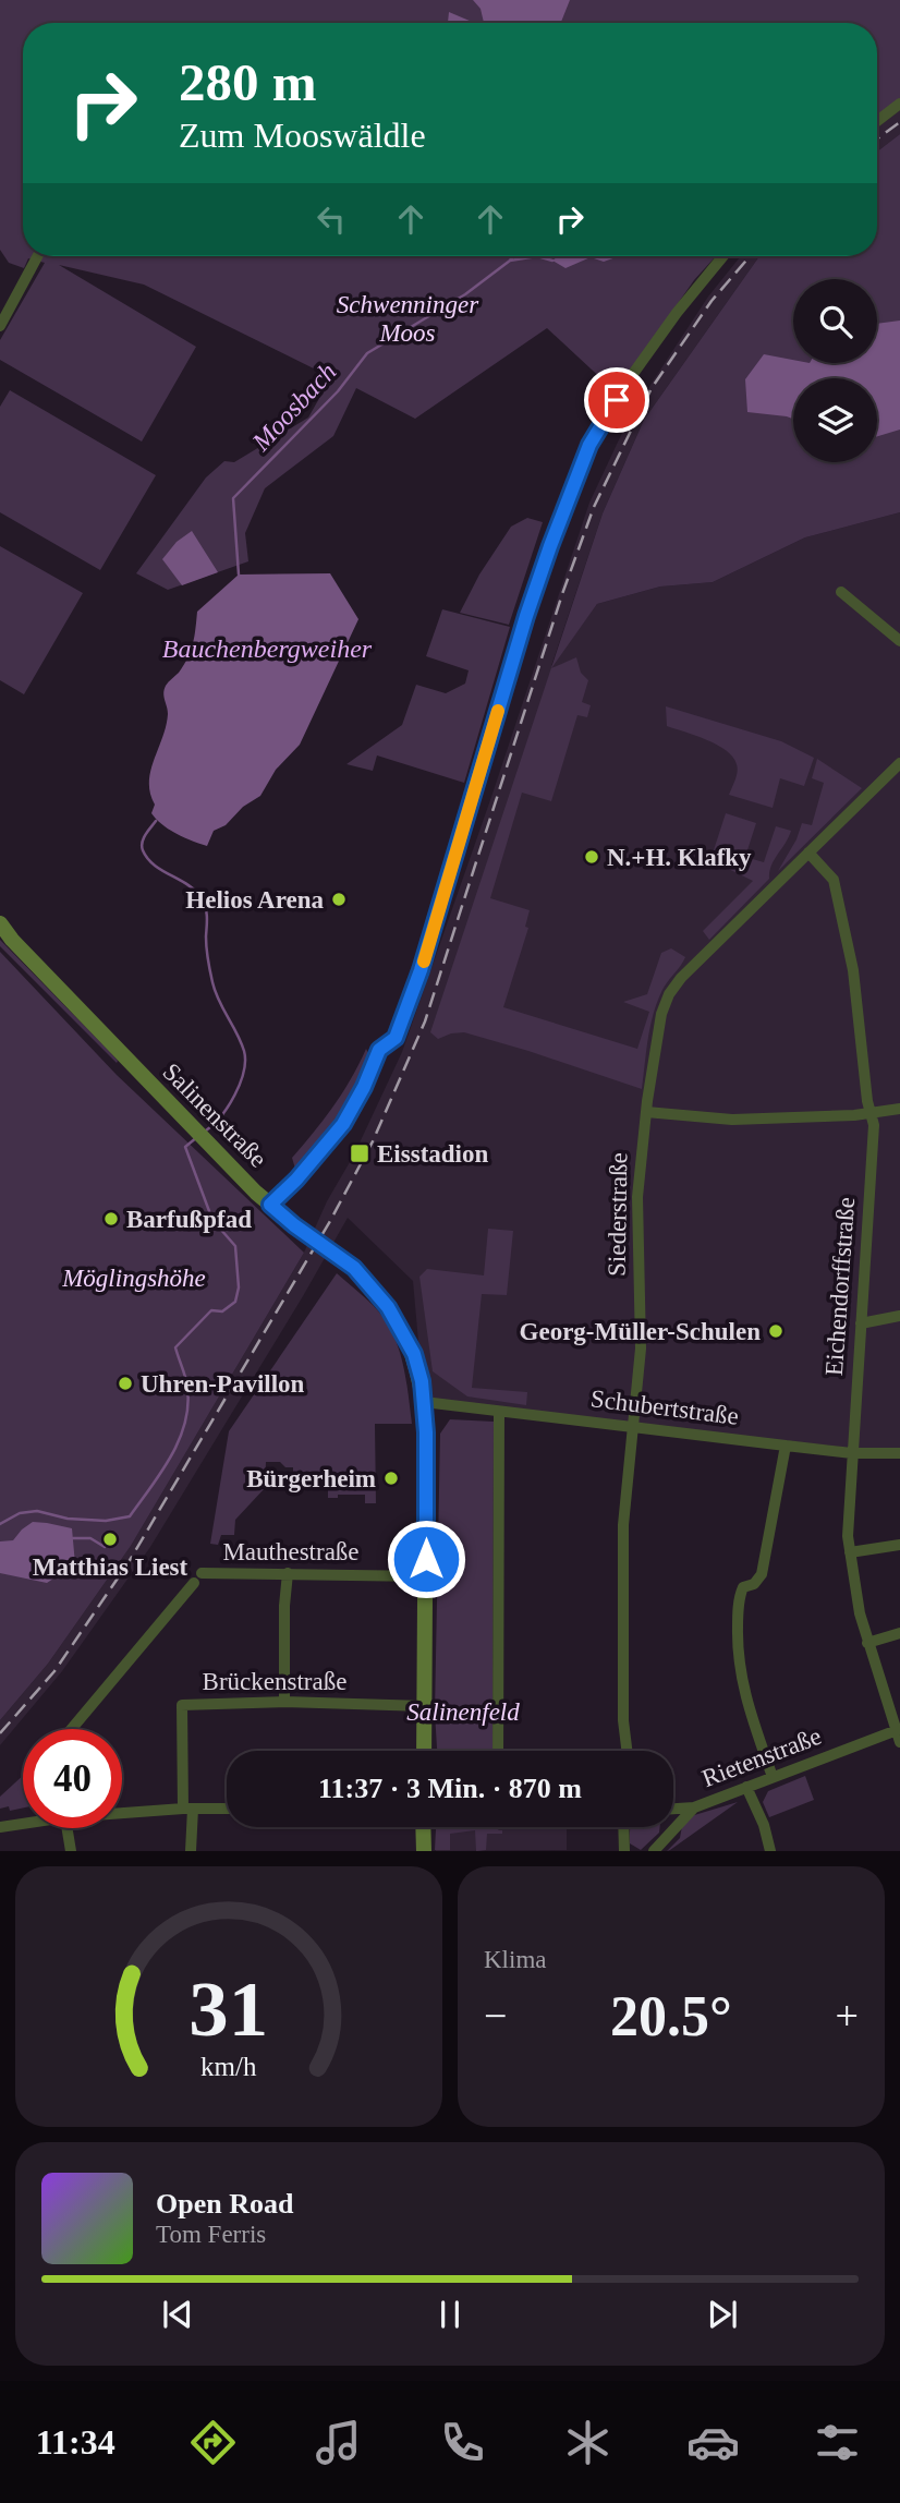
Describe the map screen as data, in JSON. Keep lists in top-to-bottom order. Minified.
{"streets":{"street":["Salinenstraße","Siederstraße","Eichendorffstraße","Schubertstraße","Mauthestraße","Brückenstraße","Rietenstraße"]},"crossings":[["Salinenstraße","Schubertstraße"],["Salinenstraße","Mauthestraße"],["Salinenstraße","Brückenstraße"],["Siederstraße","Eichendorffstraße"],["Siederstraße","Schubertstraße"],["Eichendorffstraße","Schubertstraße"],["Eichendorffstraße","Rietenstraße"]],"water":["Moosbach","Bauchenbergweiher"],"parks":["Schwenninger Moos","Möglingshöhe","Salinenfeld"],"places":{"other":["N.+H. Klafky","Helios Arena","Barfußpfad","Georg-Müller-Schulen","Uhren-Pavillon","Bürgerheim","Matthias Liest"],"transit":["Eisstadion"]},"page":{"turn":["280 m","Zum Mooswäldle"],"limit":"40","trip":"11:37 · 3 Min. · 870 m","tile":"Klima","heat":["−","20.5°","+"],"song":["Open Road","Tom Ferris"],"tabs":"11:34","gauge":["31","km/h"]}}
